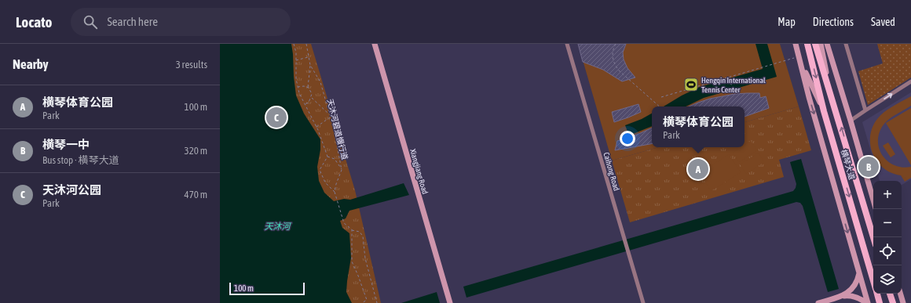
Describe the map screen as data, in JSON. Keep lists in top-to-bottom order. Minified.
{"streets":{"main road":["横琴大道","Xiangjiang Road"],"street":["Caihong Road"],"path":["天沐河碧道慢行道"]},"water":["天沐河"],"places":{"sports":["Hengqin International Tennis Center"]},"scale_bar":"100 m","page":{"header":"Locato","search":"Search here","nav":["Map","Directions","Saved"],"heading":["Nearby","3 results"],"list":[{"mark":"A","name":"横琴体育公园","note":"Park","value":"100 m"},{"mark":"B","name":"横琴一中","note":"Bus stop · 横琴大道","value":"320 m"},{"mark":"C","name":"天沐河公园","note":"Park","value":"470 m"}],"pins":["C","B","A"],"popup":["横琴体育公园","Park"],"map_buttons":["+","−"],"scale":"100 m"}}
